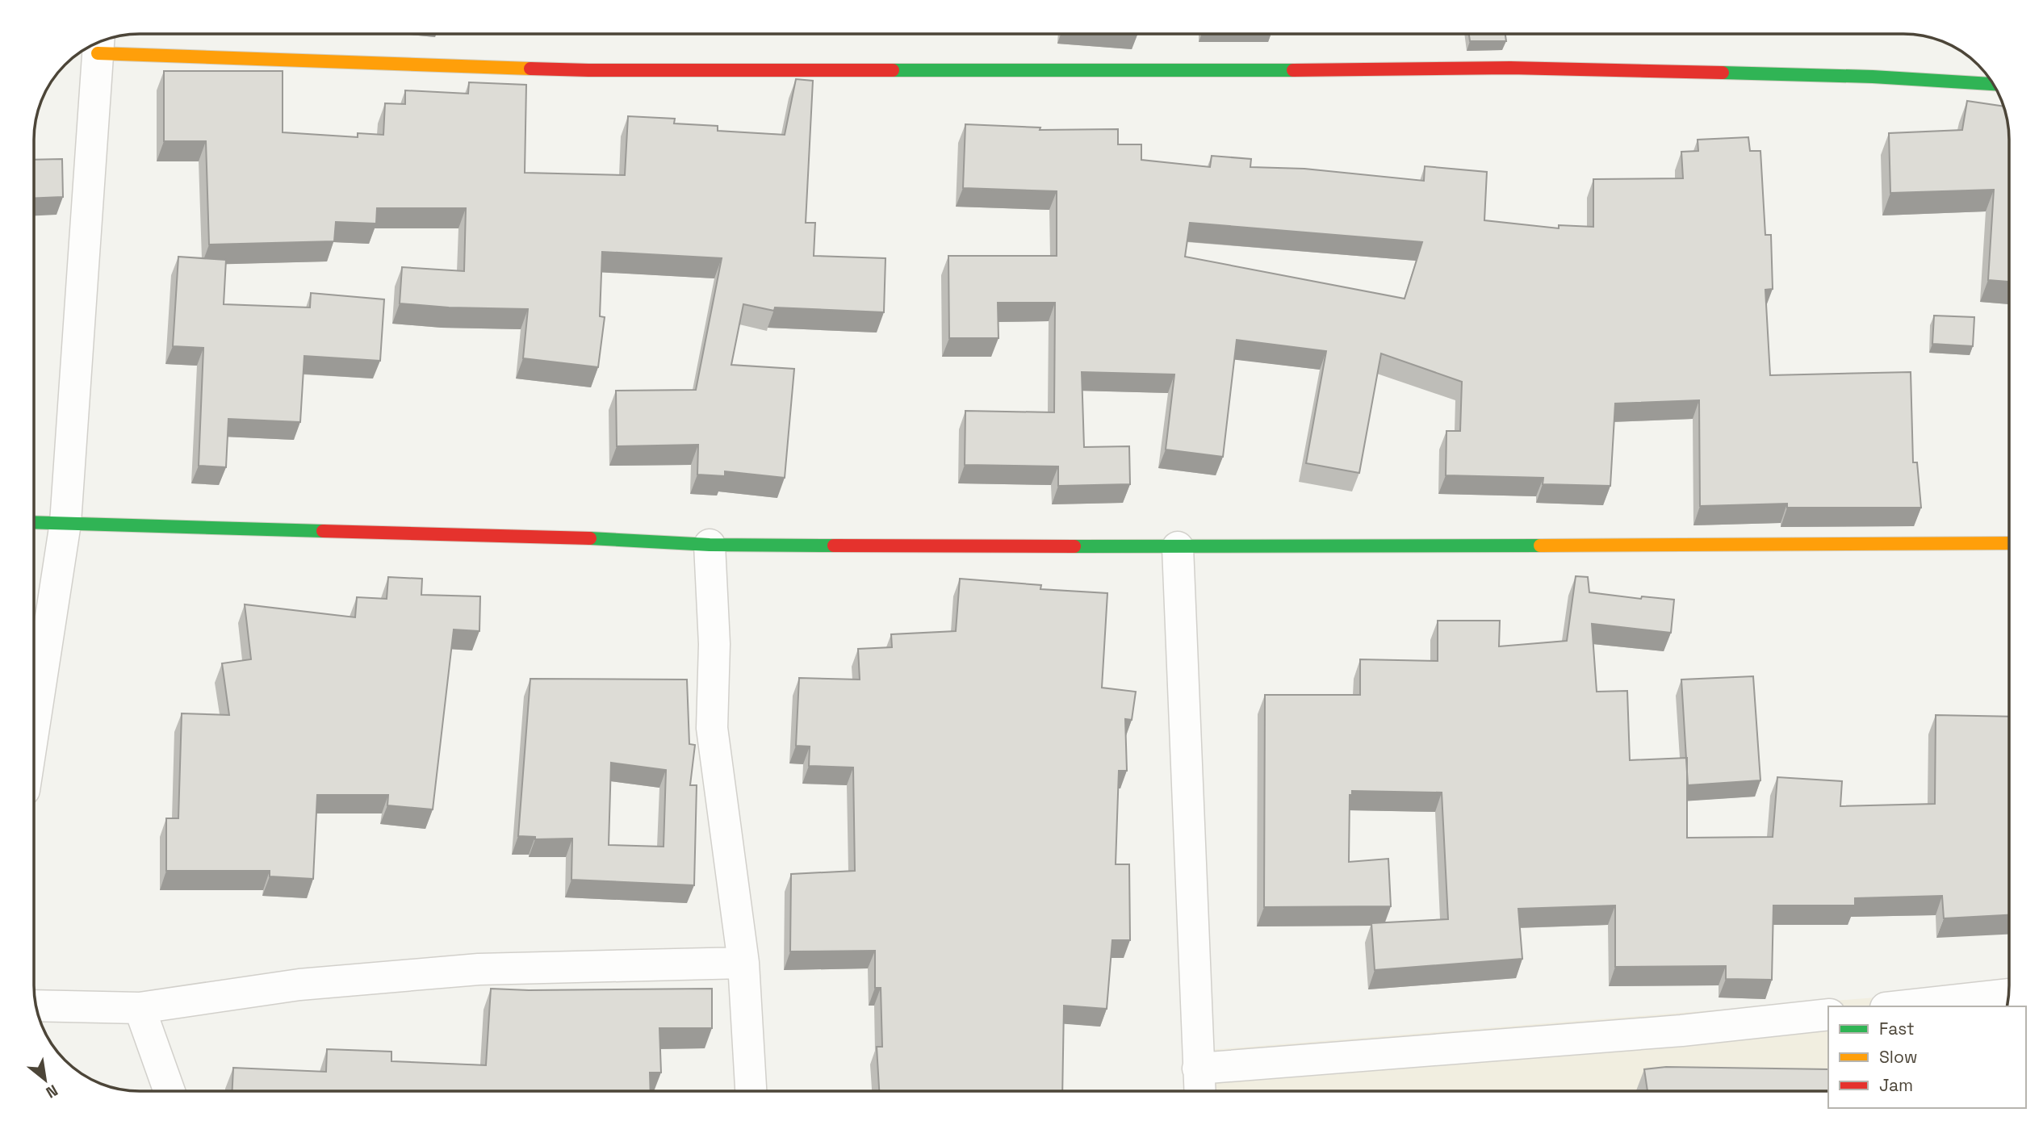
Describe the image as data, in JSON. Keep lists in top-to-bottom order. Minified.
{"legend":["Fast","Slow","Jam"],"north":"bottom right"}
